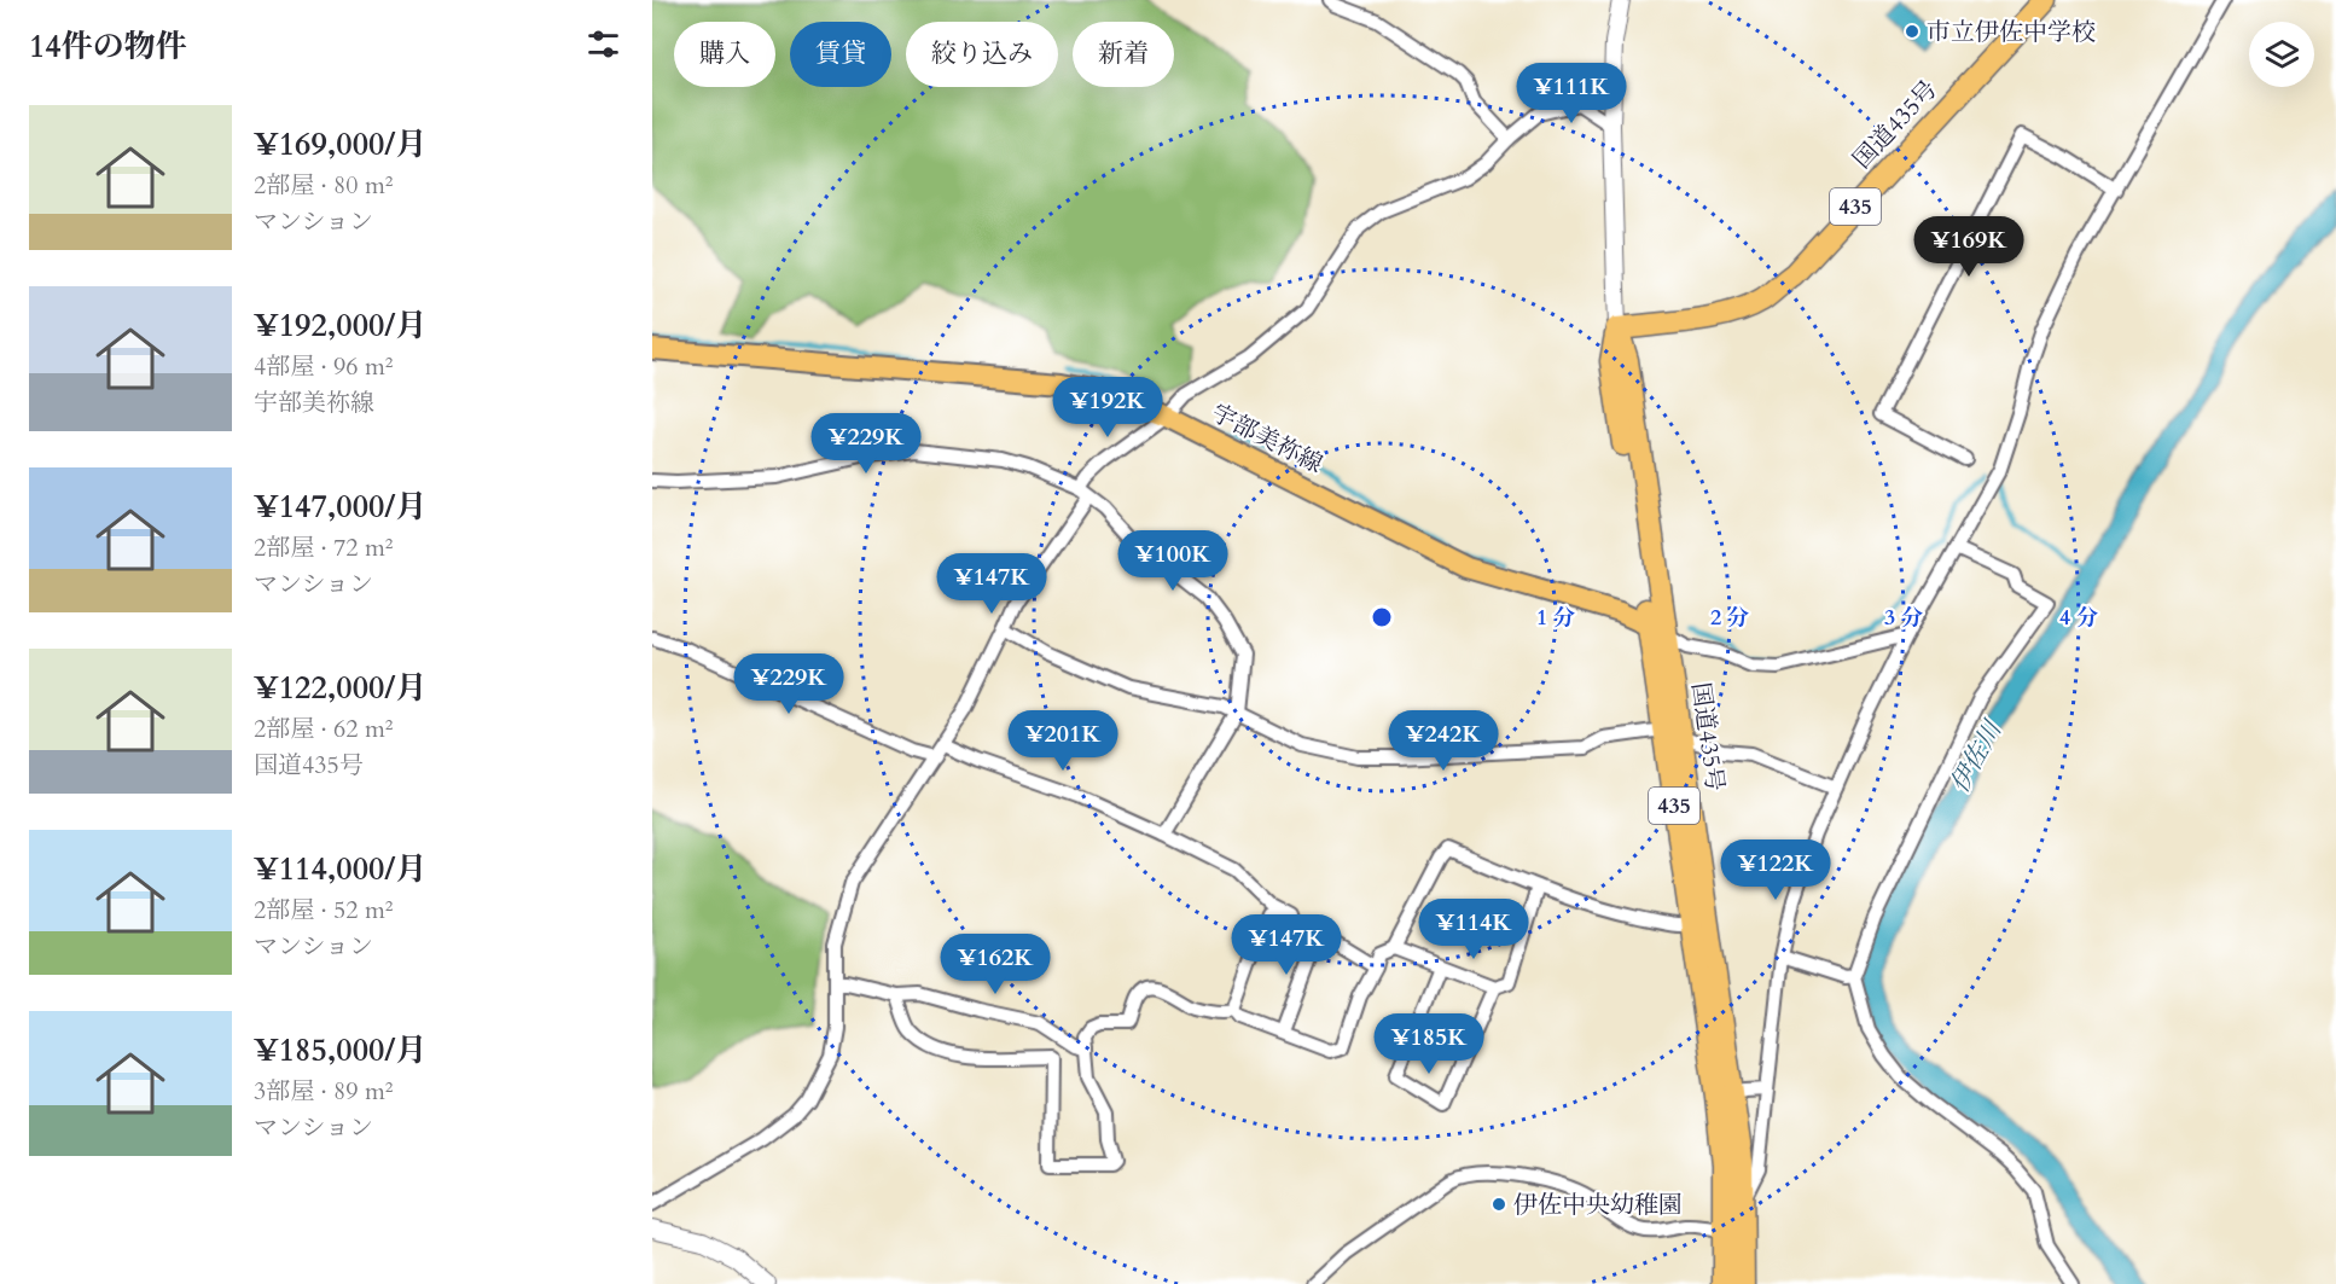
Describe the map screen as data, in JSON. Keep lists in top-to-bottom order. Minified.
{"streets":{"highway":["国道435号","435"],"main road":["宇部美祢線"]},"crossings":[["国道435号","宇部美祢線"]],"water":["伊佐川"],"places":["市立伊佐中学校","伊佐中央幼稚園"],"page":{"heading":"14件の物件","chip":["購入","賃貸","絞り込み","新着"],"price":["¥111K","¥169K","¥192K","¥229K","¥100K","¥147K","¥229K","¥201K","¥242K","¥122K","¥114K","¥147K","¥162K","¥185K"],"list":[{"name":"¥169,000/月","note":"2部屋 · 80 m² · マンション"},{"name":"¥192,000/月","note":"4部屋 · 96 m² · 宇部美祢線"},{"name":"¥147,000/月","note":"2部屋 · 72 m² · マンション"},{"name":"¥122,000/月","note":"2部屋 · 62 m² · 国道435号"},{"name":"¥114,000/月","note":"2部屋 · 52 m² · マンション"},{"name":"¥185,000/月","note":"3部屋 · 89 m² · マンション"}]},"rings":["1 分","2 分","3 分","4 分"]}
